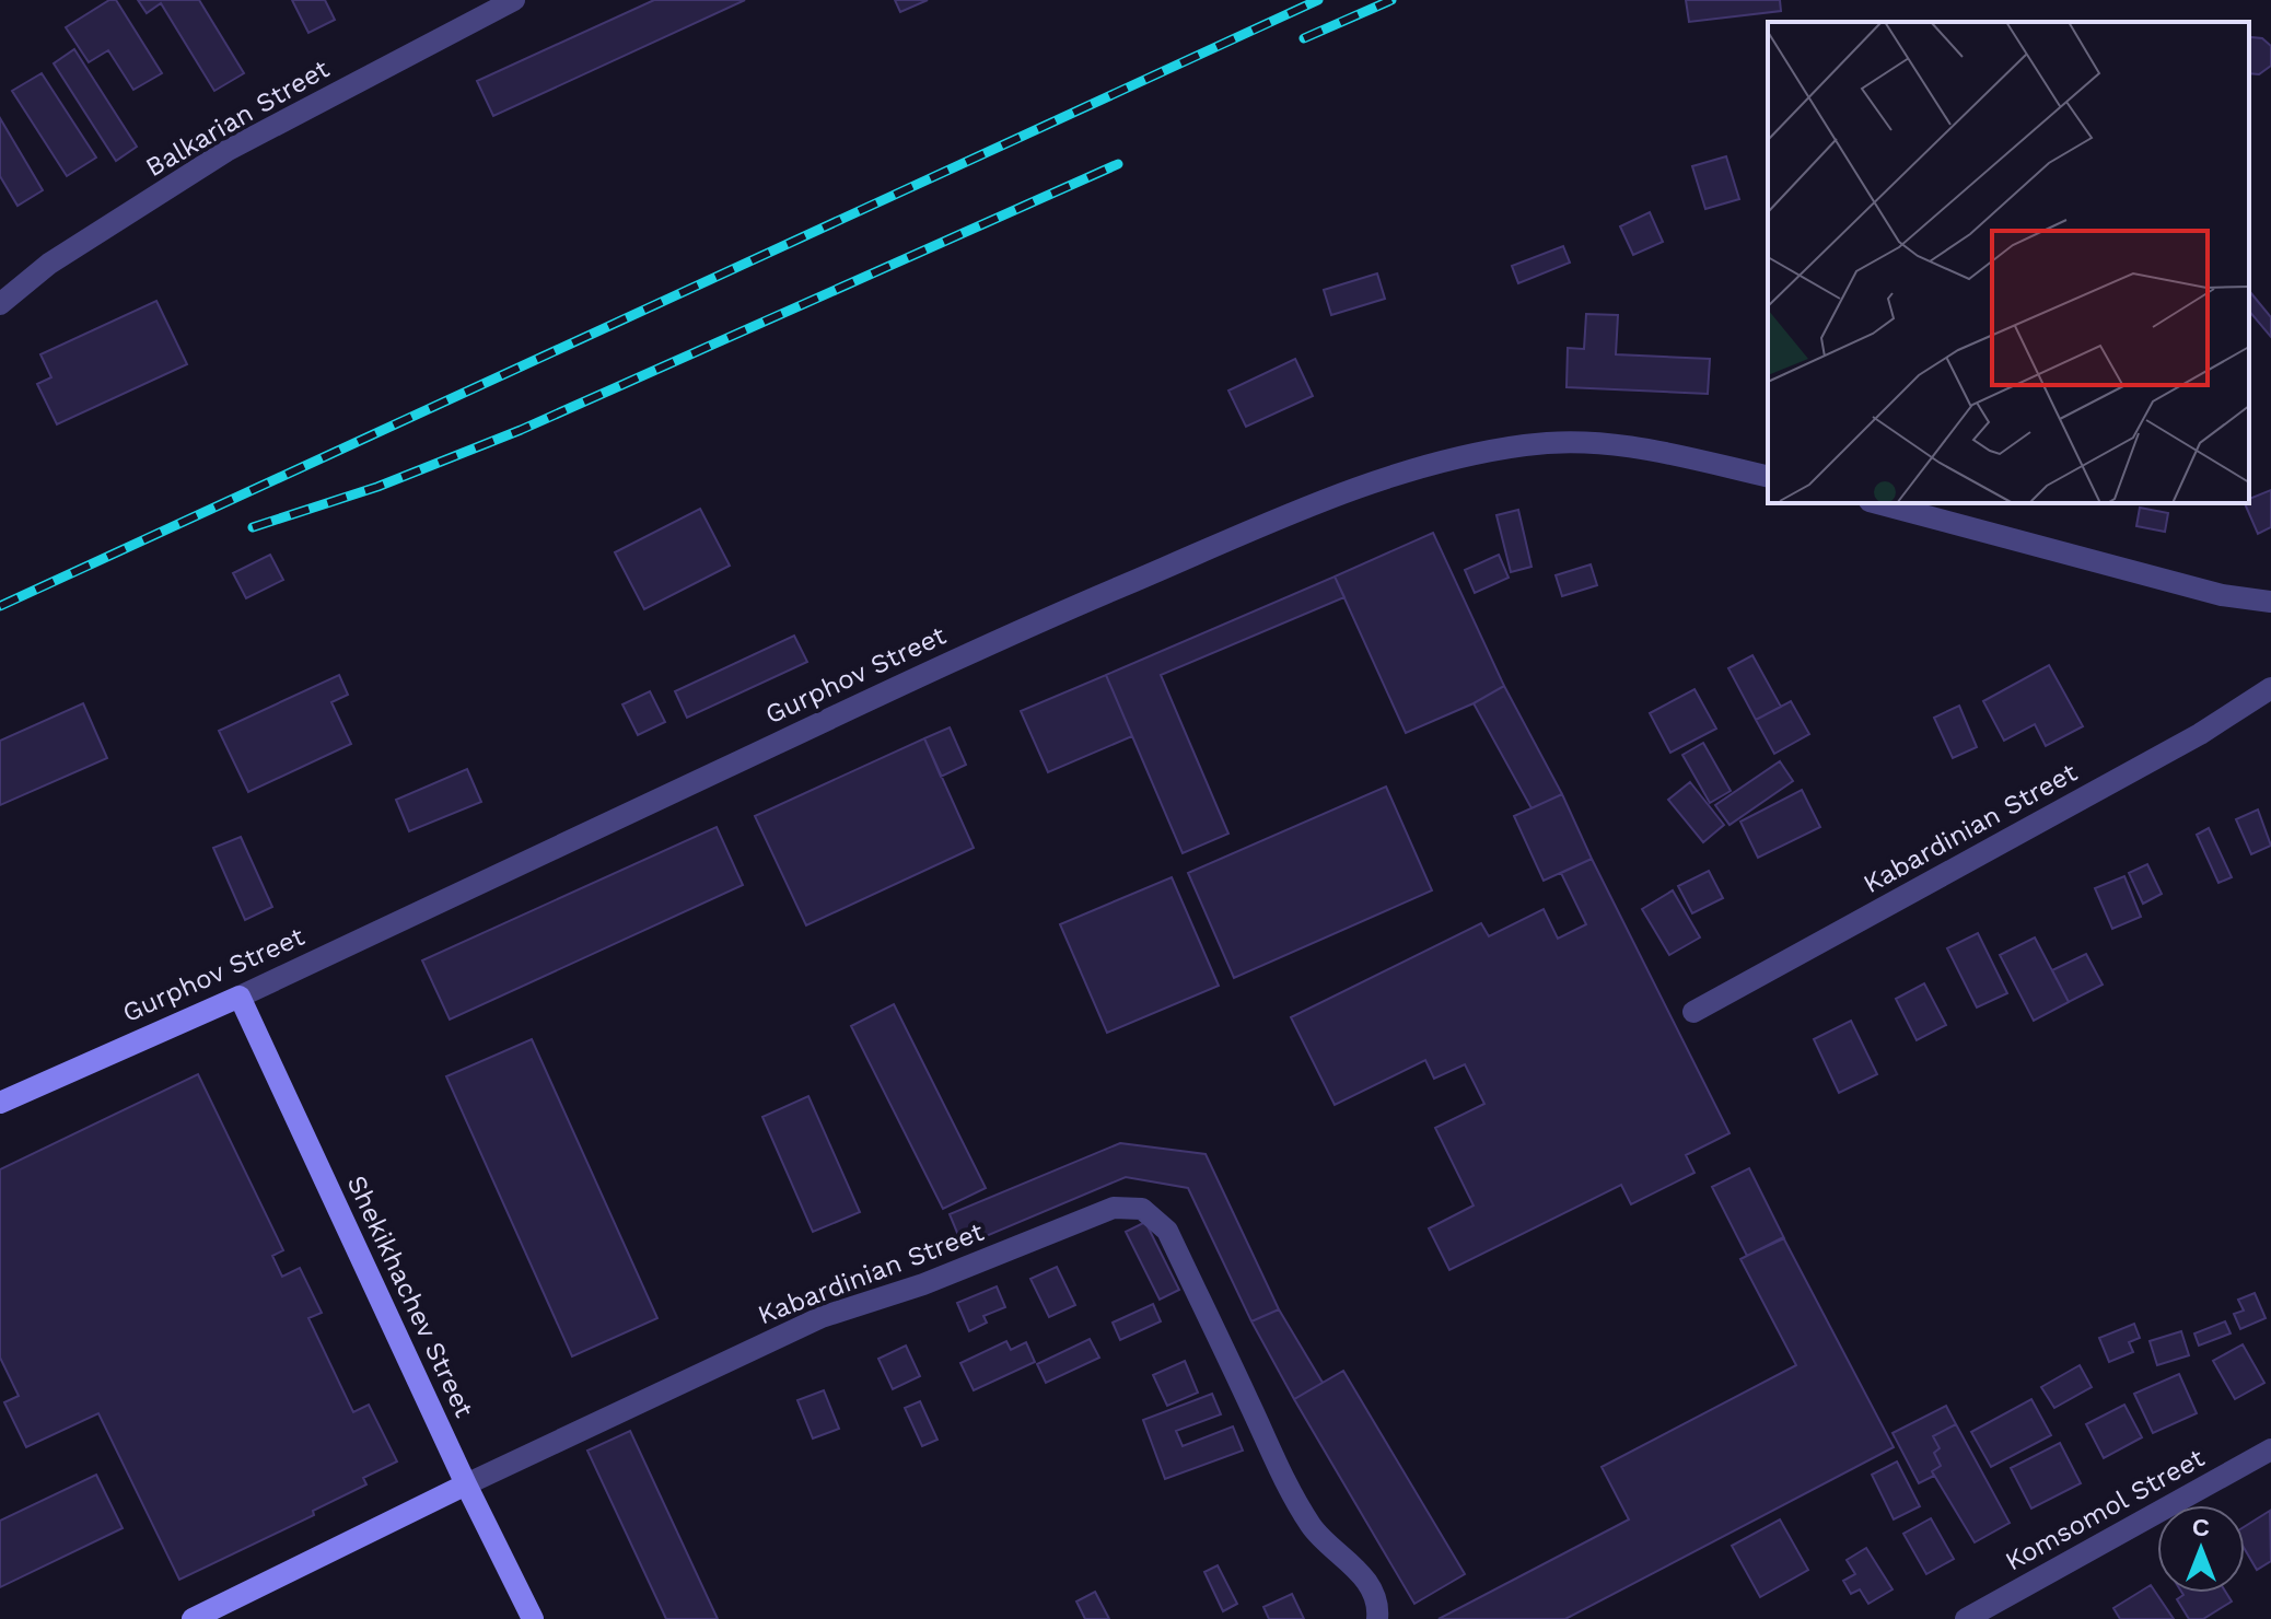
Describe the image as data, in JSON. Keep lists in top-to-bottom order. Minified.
{"streets":{"street":["Balkarian Street","Gurphov Street","Kabardinian Street","Shekikhachev Street","Komsomol Street"]},"crossings":[["Gurphov Street","Shekikhachev Street"],["Kabardinian Street","Shekikhachev Street"]],"north":"top"}
